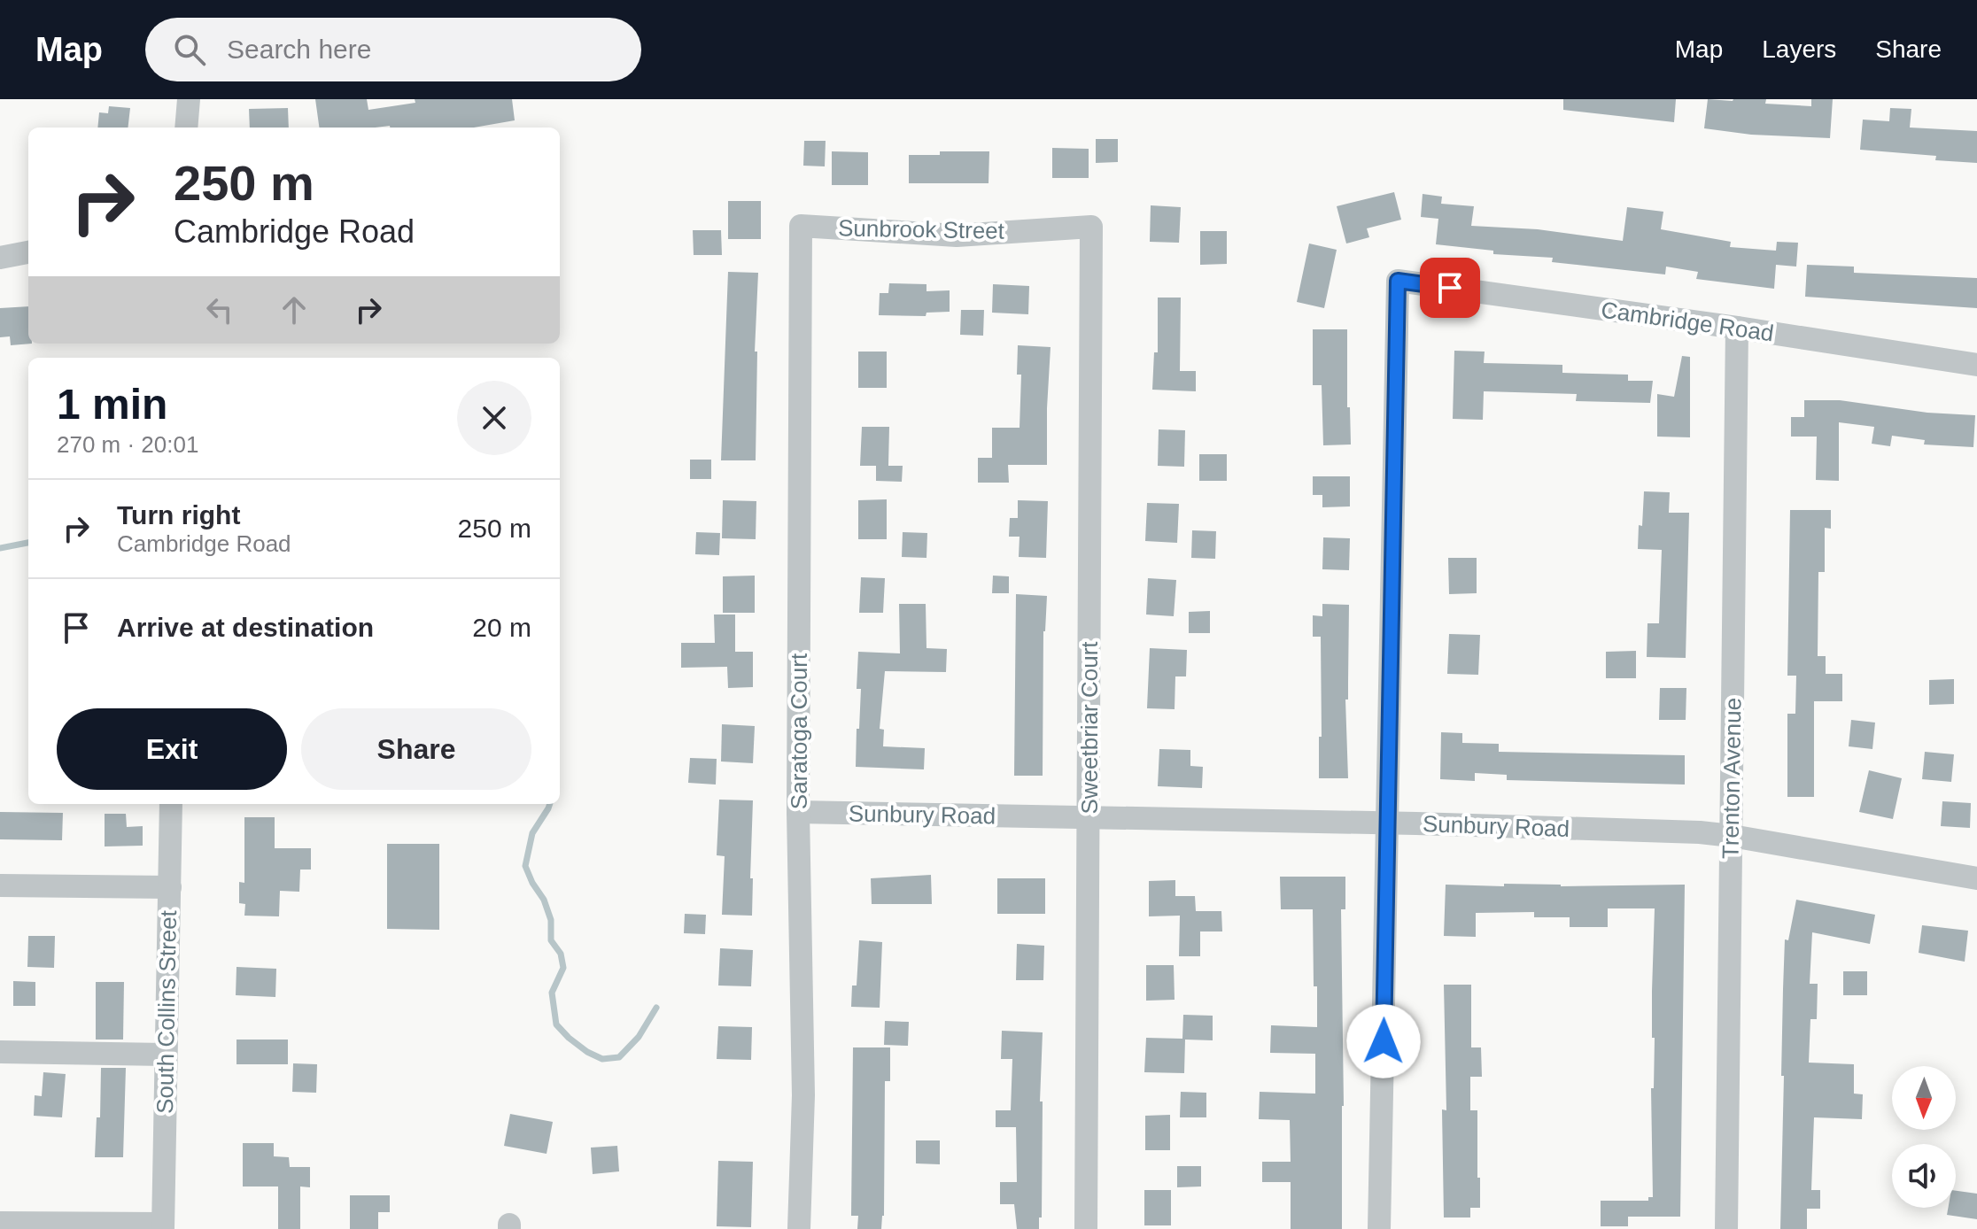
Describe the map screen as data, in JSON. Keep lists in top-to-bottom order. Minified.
{"streets":{"street":["Sunbrook Street","Cambridge Road","Sweetbriar Court","Saratoga Court","Trenton Avenue","Sunbury Road","South Collins Street"]},"crossings":[["Sunbrook Street","Sweetbriar Court"],["Sunbrook Street","Saratoga Court"],["Cambridge Road","Trenton Avenue"],["Cambridge Road","Sunbury Road"],["Sweetbriar Court","Sunbury Road"],["Saratoga Court","Sunbury Road"],["Trenton Avenue","Sunbury Road"]],"north":"bottom","page":{"header":"Map","search":"Search here","nav":["Map","Layers","Share"],"turn":["250 m","Cambridge Road"],"heading":["1 min","270 m · 20:01"],"list":[{"name":"Turn right","note":"Cambridge Road","value":"250 m"},{"name":"Arrive at destination","value":"20 m"}],"buttons":["Exit","Share"]}}
